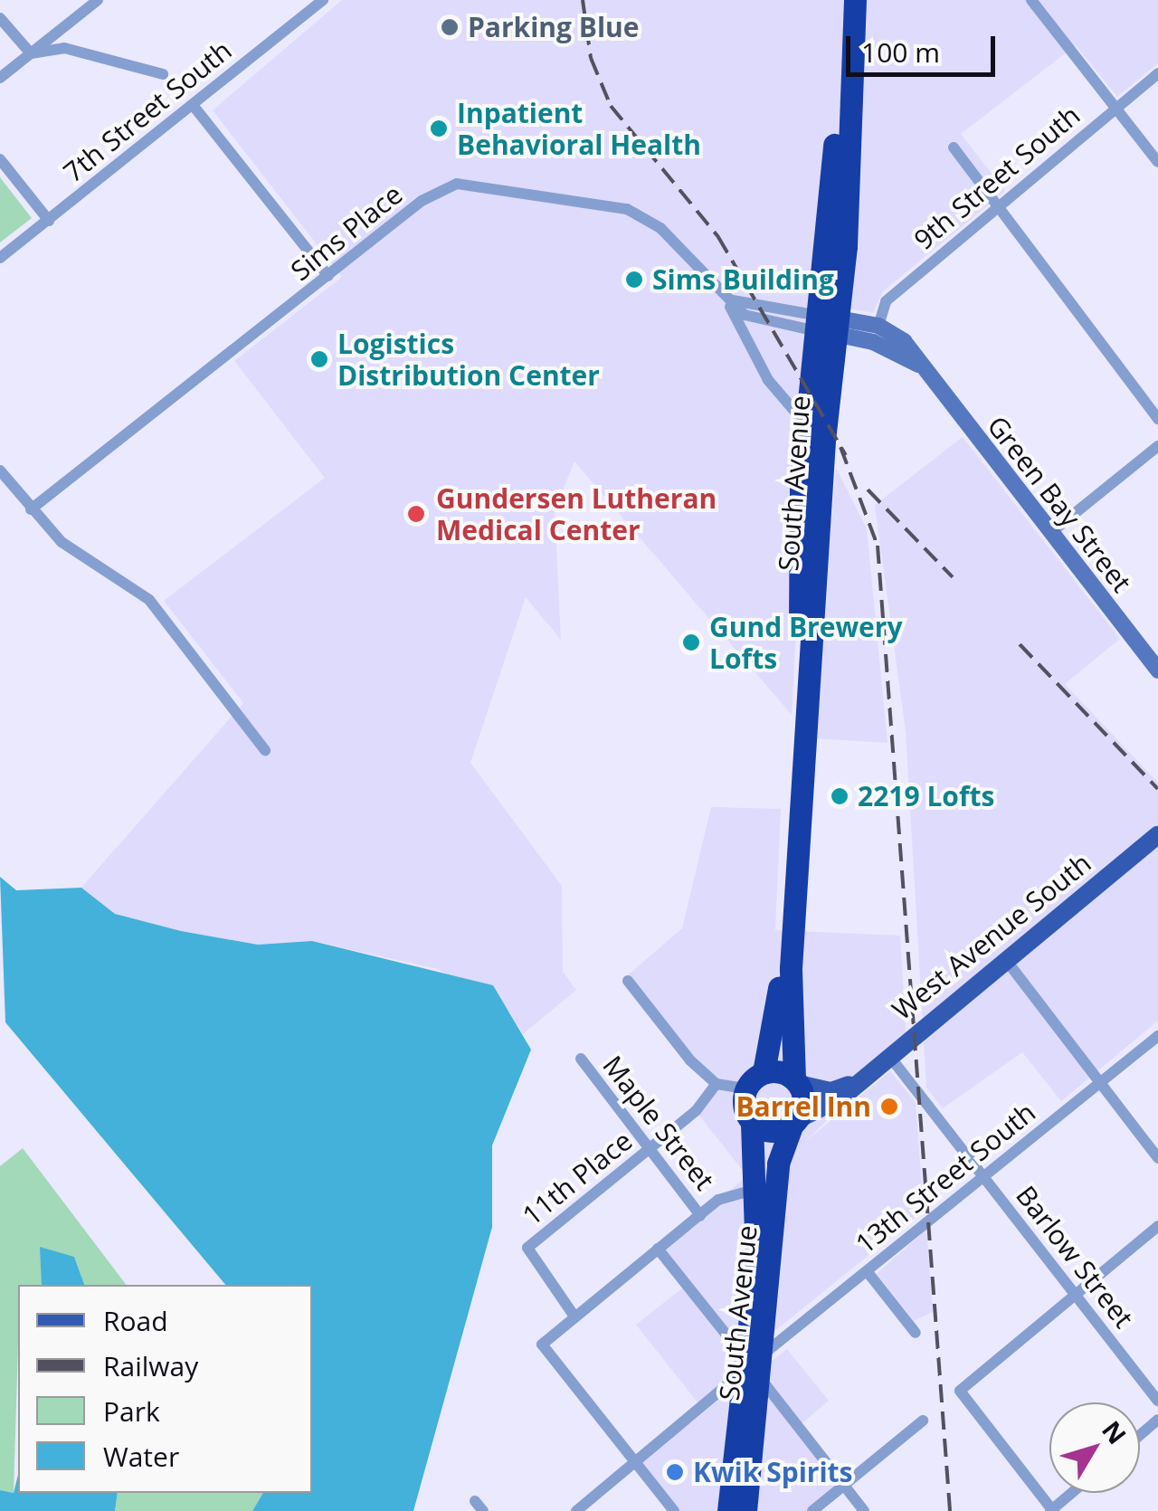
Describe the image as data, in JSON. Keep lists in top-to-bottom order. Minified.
{"streets":{"highway":["South Avenue"],"main road":["West Avenue South"],"street":["7th Street South","9th Street South","Sims Place","Green Bay Street","Maple Street","11th Place","13th Street South","Barlow Street"]},"crossings":[["9th Street South","Green Bay Street"],["Sims Place","South Avenue"],["South Avenue","West Avenue South"],["South Avenue","13th Street South"],["West Avenue South","Barlow Street"],["Maple Street","11th Place"],["13th Street South","Barlow Street"]],"places":["Parking Blue","Inpatient Behavioral Health","Sims Building","Logistics Distribution Center","Gundersen Lutheran Medical Center","Gund Brewery Lofts","2219 Lofts","Barrel Inn","Kwik Spirits"],"legend":["Road","Railway","Park","Water"],"scale_bar":"100 m","north":"top right"}
